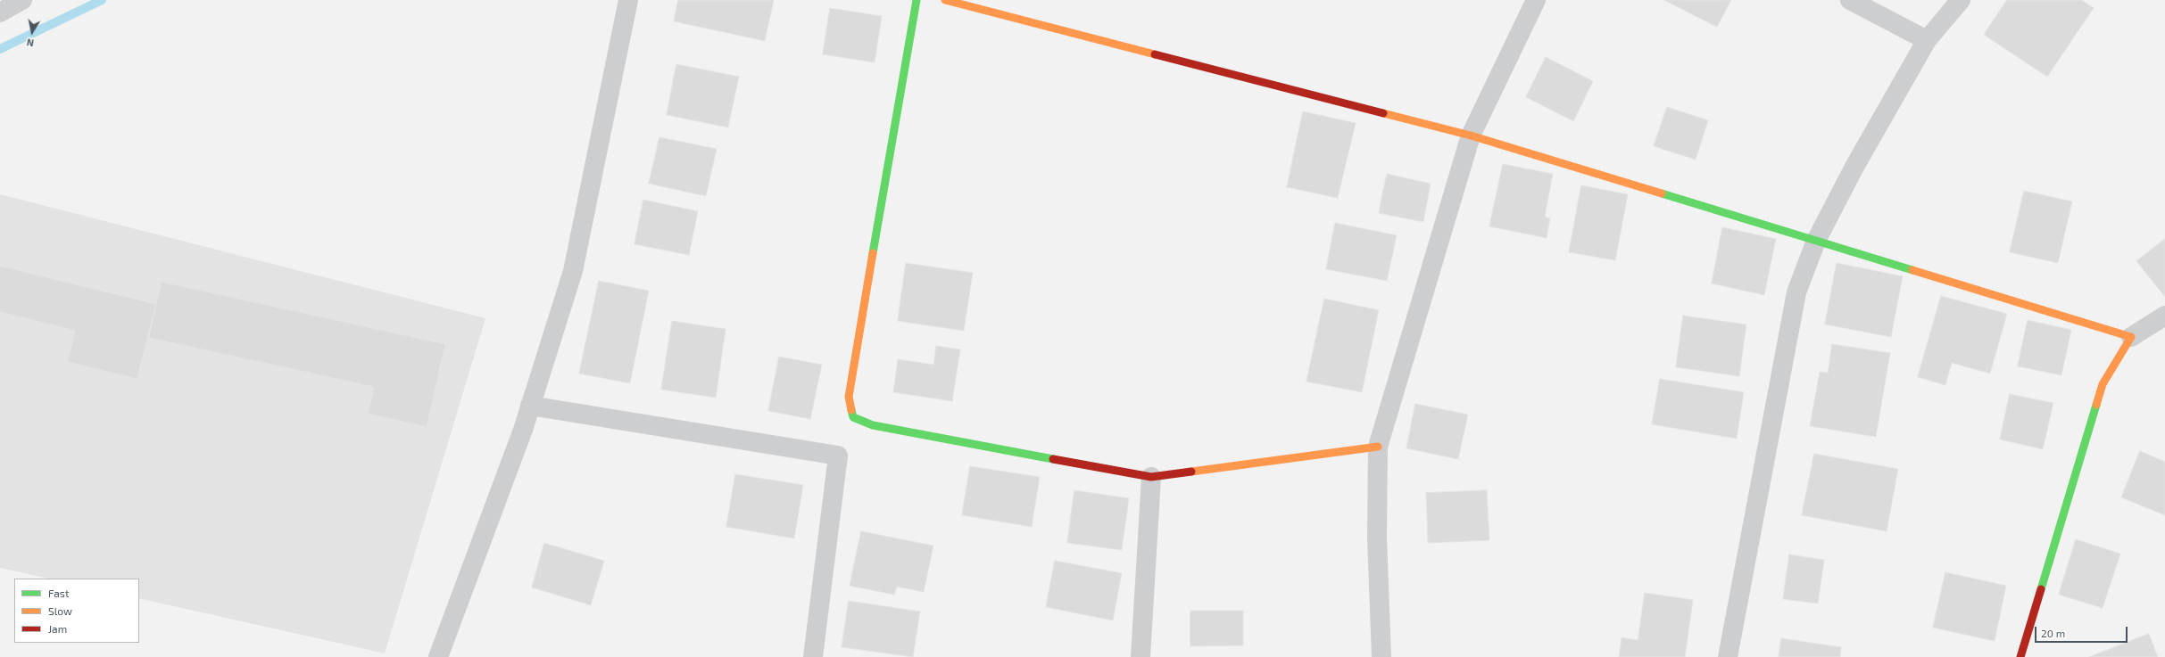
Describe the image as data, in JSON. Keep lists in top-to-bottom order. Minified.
{"legend":["Fast","Slow","Jam"],"scale_bar":"20 m","north":"bottom"}
